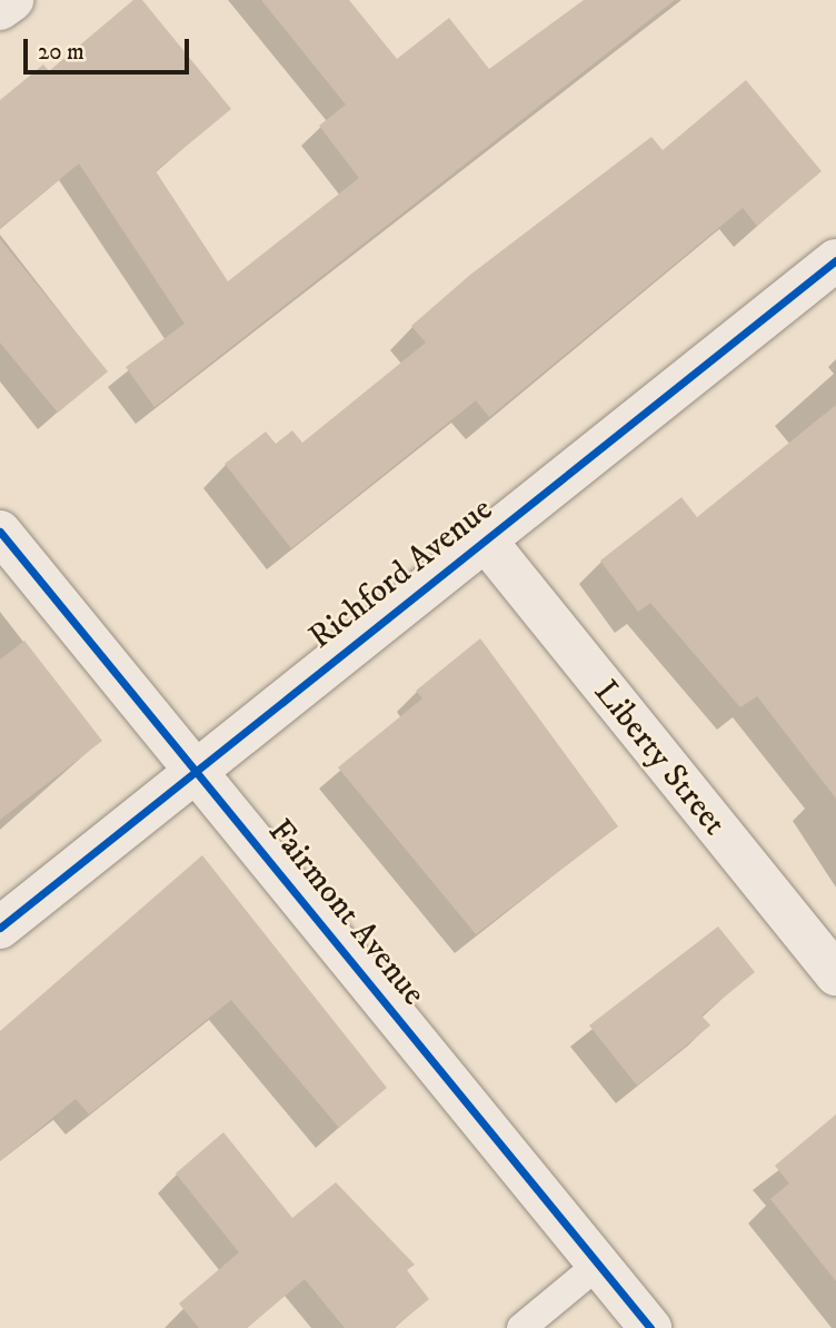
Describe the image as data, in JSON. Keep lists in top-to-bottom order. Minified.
{"streets":{"street":["Richford Avenue","Liberty Street","Fairmont Avenue"]},"crossings":[["Richford Avenue","Liberty Street"],["Richford Avenue","Fairmont Avenue"]],"scale_bar":"20 m"}
